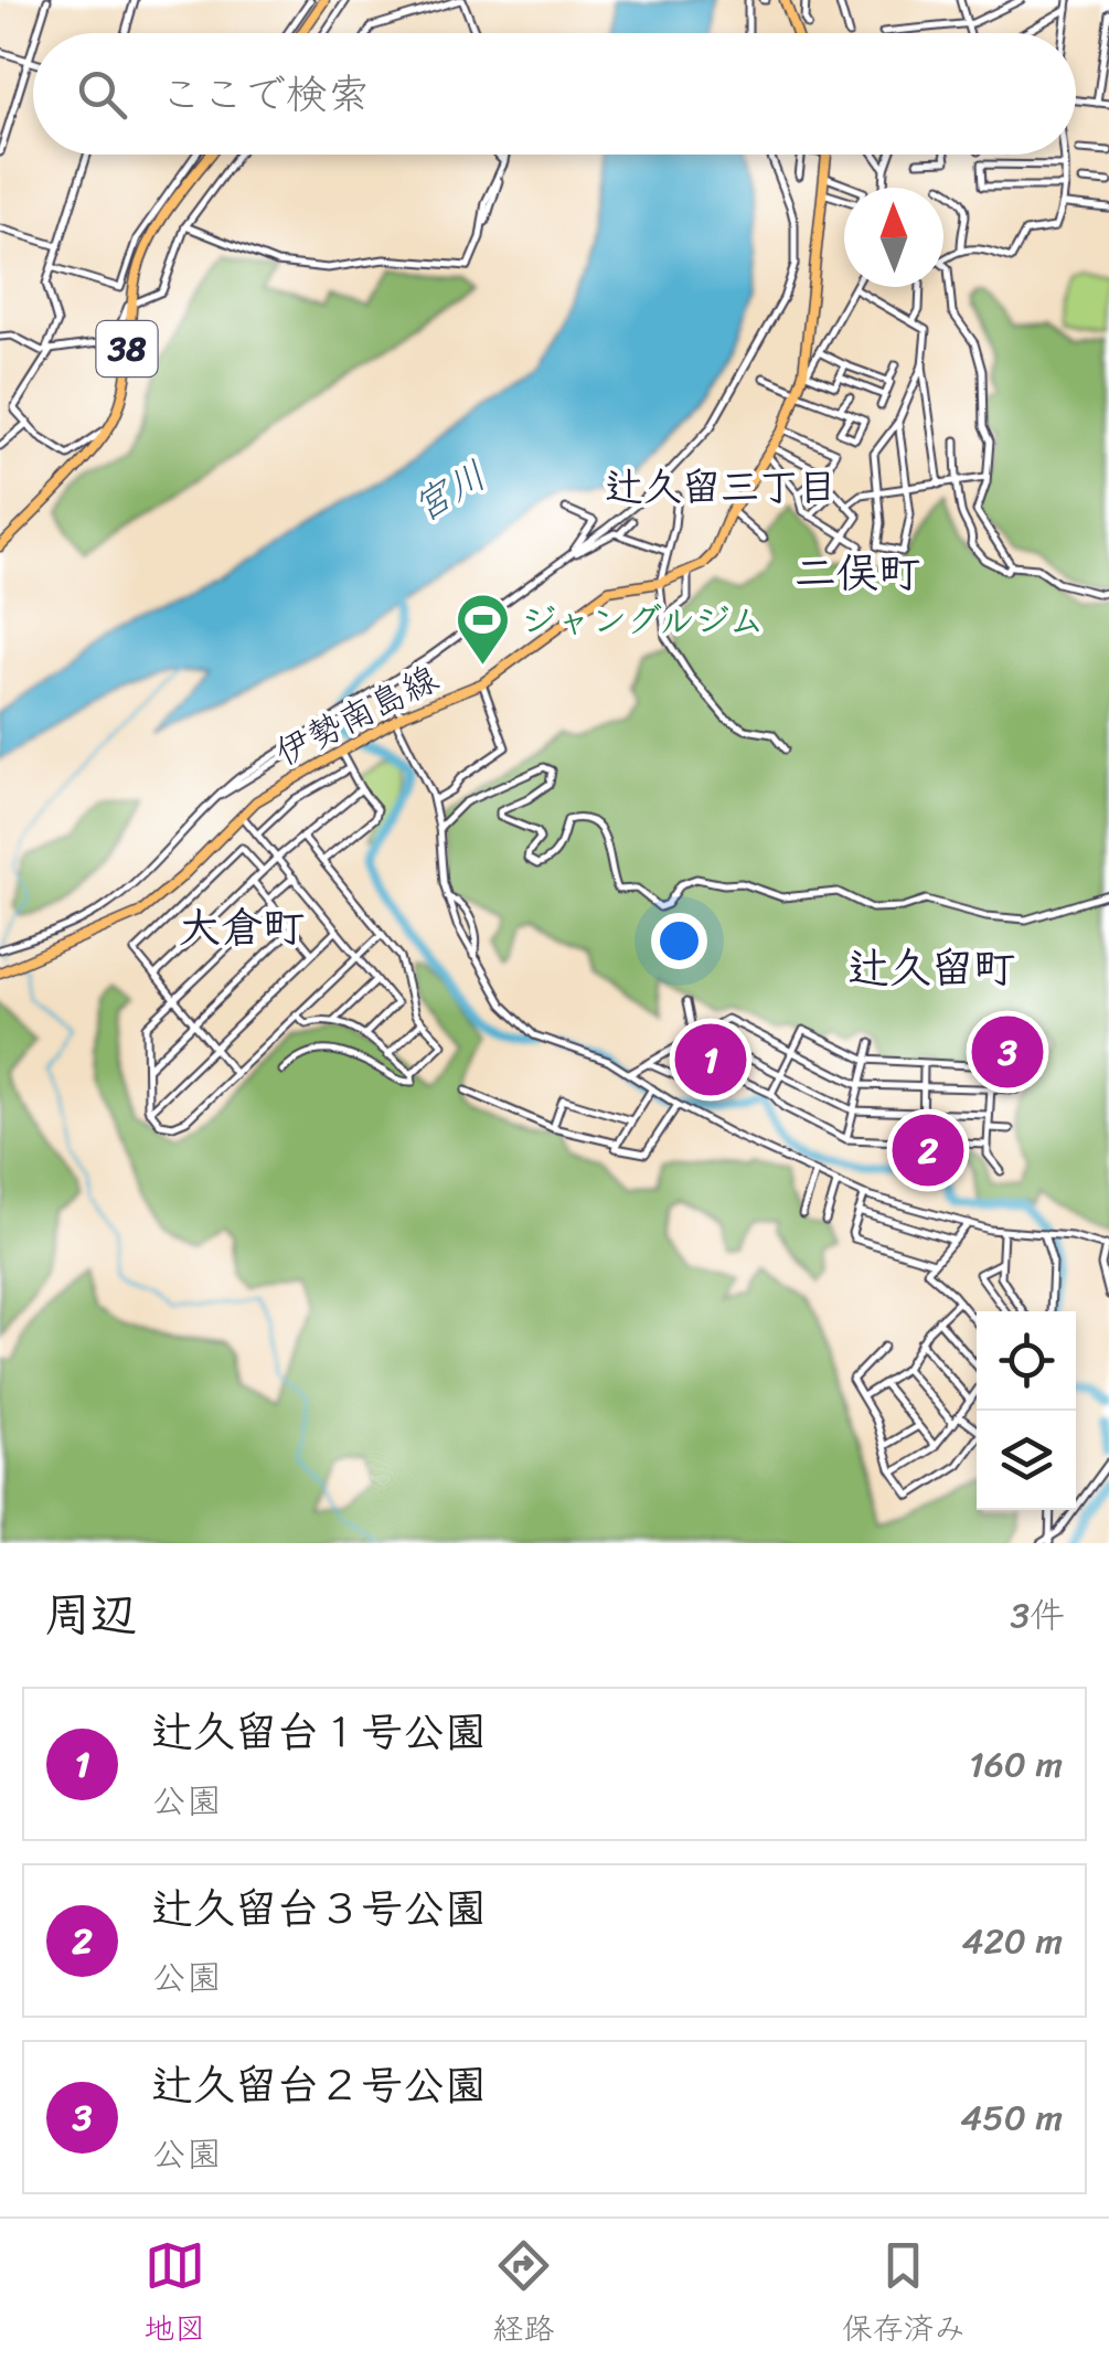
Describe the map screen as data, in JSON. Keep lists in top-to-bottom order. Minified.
{"streets":{"main road":["38","伊勢南島線"]},"districts":["辻久留三丁目","二俣町","大倉町","辻久留町"],"water":["宮川"],"places":{"sports":["ジャングルジム"]},"north":"top","page":{"search":"ここで検索","pins":["3","1","2"],"heading":["周辺","3件"],"list":[{"mark":"1","name":"辻久留台１号公園","note":"公園","value":"160 m"},{"mark":"2","name":"辻久留台３号公園","note":"公園","value":"420 m"},{"mark":"3","name":"辻久留台２号公園","note":"公園","value":"450 m"}],"nav":["地図","経路","保存済み"]}}
